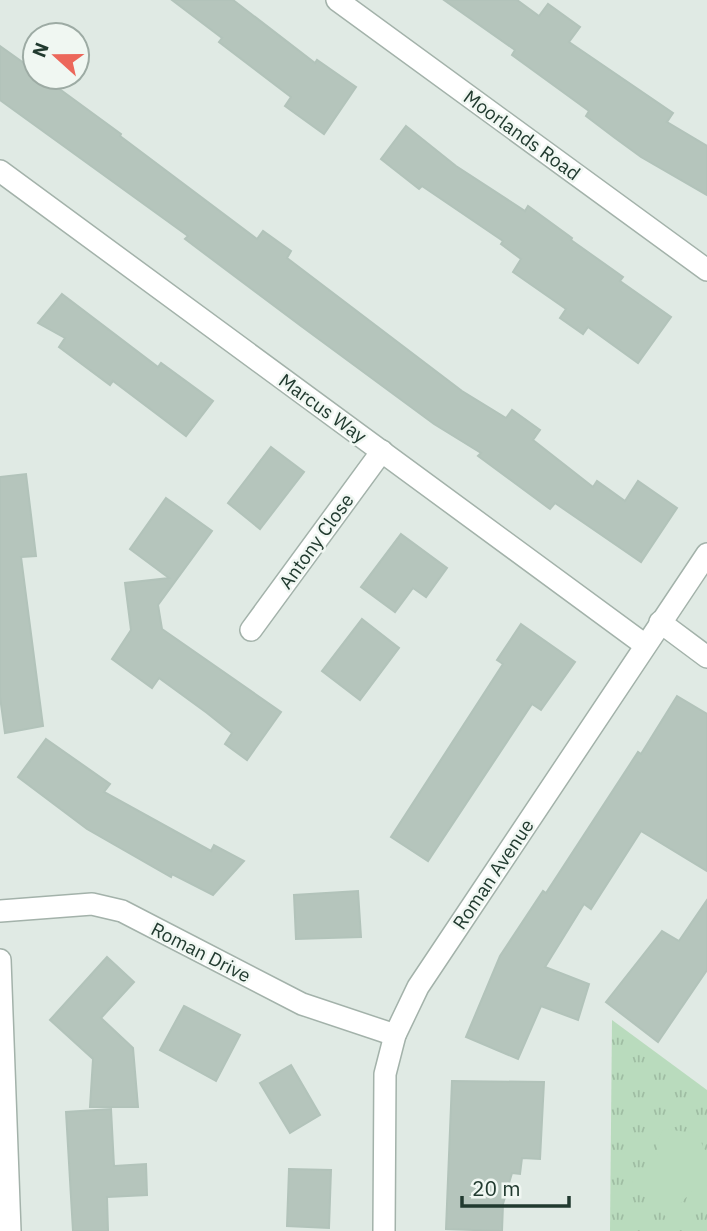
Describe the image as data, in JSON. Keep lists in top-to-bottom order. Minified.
{"streets":{"street":["Moorlands Road","Marcus Way","Antony Close","Roman Avenue","Roman Drive"]},"crossings":[["Marcus Way","Antony Close"],["Marcus Way","Roman Avenue"],["Roman Avenue","Roman Drive"]],"scale_bar":"20 m","north":"left"}
